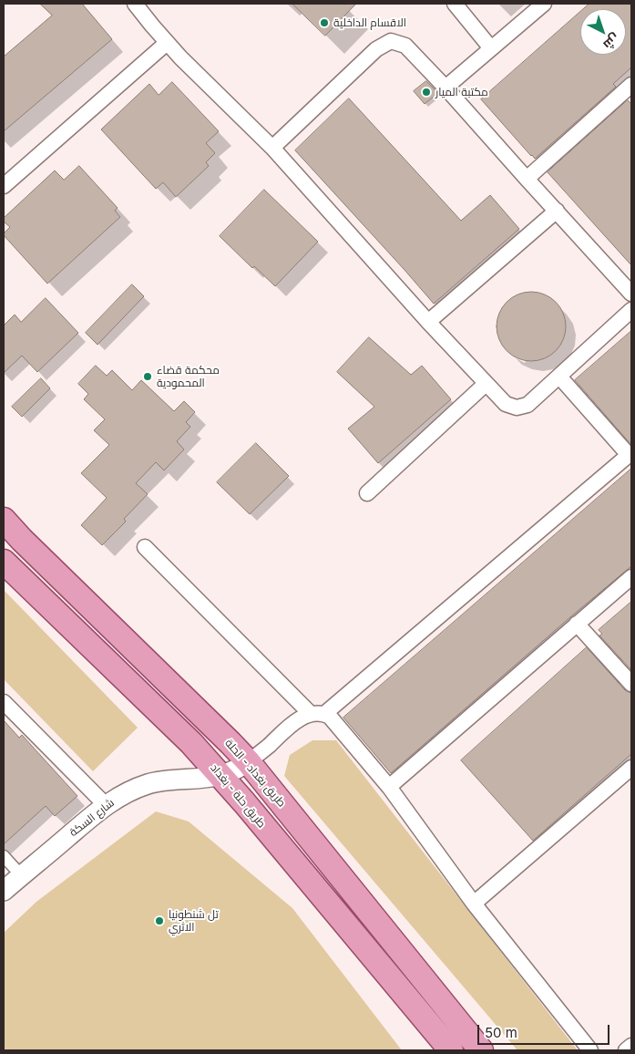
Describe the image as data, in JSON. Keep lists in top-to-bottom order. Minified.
{"streets":{"main road":["طريق بغداد - الحلة","طريق حلة - بغداد"],"street":["شارع السكة"]},"crossings":[["طريق بغداد - الحلة","شارع السكة"],["طريق حلة - بغداد","شارع السكة"]],"places":["الاقسام الداخلية","مكتبة الميار","محكمة قضاء المحمودية","تل شنطونيا الاثري"],"scale_bar":"50 m","north":"bottom right"}
